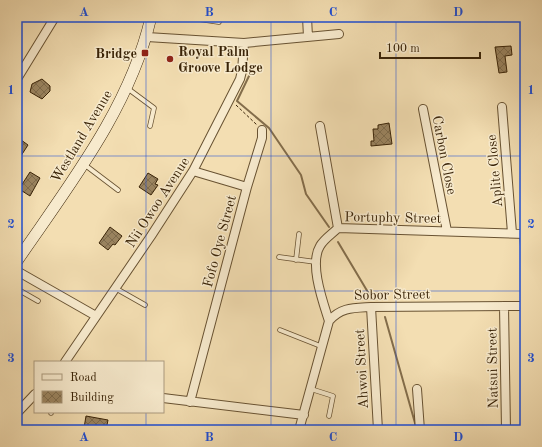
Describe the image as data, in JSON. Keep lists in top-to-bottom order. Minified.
{"streets":{"street":["Westland Avenue","Carbon Close","Aplite Close","Nii Owoo Avenue","Portuphy Street","Fofo Oye Street","Sobor Street","Natsui Street","Ahwoi Street"]},"crossings":[["Carbon Close","Portuphy Street"],["Aplite Close","Portuphy Street"],["Portuphy Street","Sobor Street"],["Sobor Street","Natsui Street"],["Sobor Street","Ahwoi Street"]],"places":{"transit":["Bridge"],"other":["Royal Palm Groove Lodge"]},"legend":["Road","Building"],"scale_bar":"100 m","grid":{"columns":["A","B","C","D"],"rows":["1","2","3"]}}
